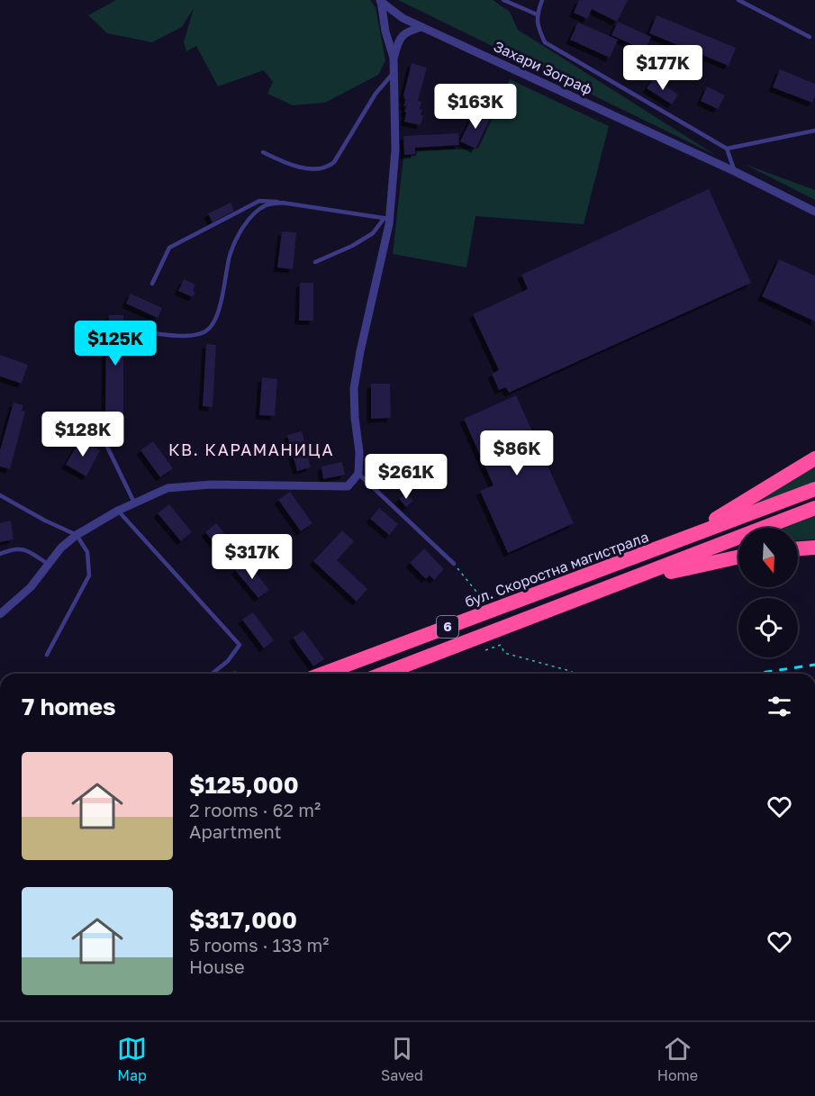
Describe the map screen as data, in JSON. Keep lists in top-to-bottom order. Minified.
{"streets":{"highway":["бул. Скоростна магистрала","6"],"street":["Захари Зограф"]},"districts":["КВ. КАРАМАНИЦА"],"north":"bottom","page":{"price":["$177K","$163K","$125K","$128K","$86K","$261K","$317K"],"heading":"7 homes","list":[{"name":"$125,000","note":"2 rooms · 62 m² · Apartment"},{"name":"$317,000","note":"5 rooms · 133 m² · House"}],"tabs":["Map","Saved","Home"]}}
